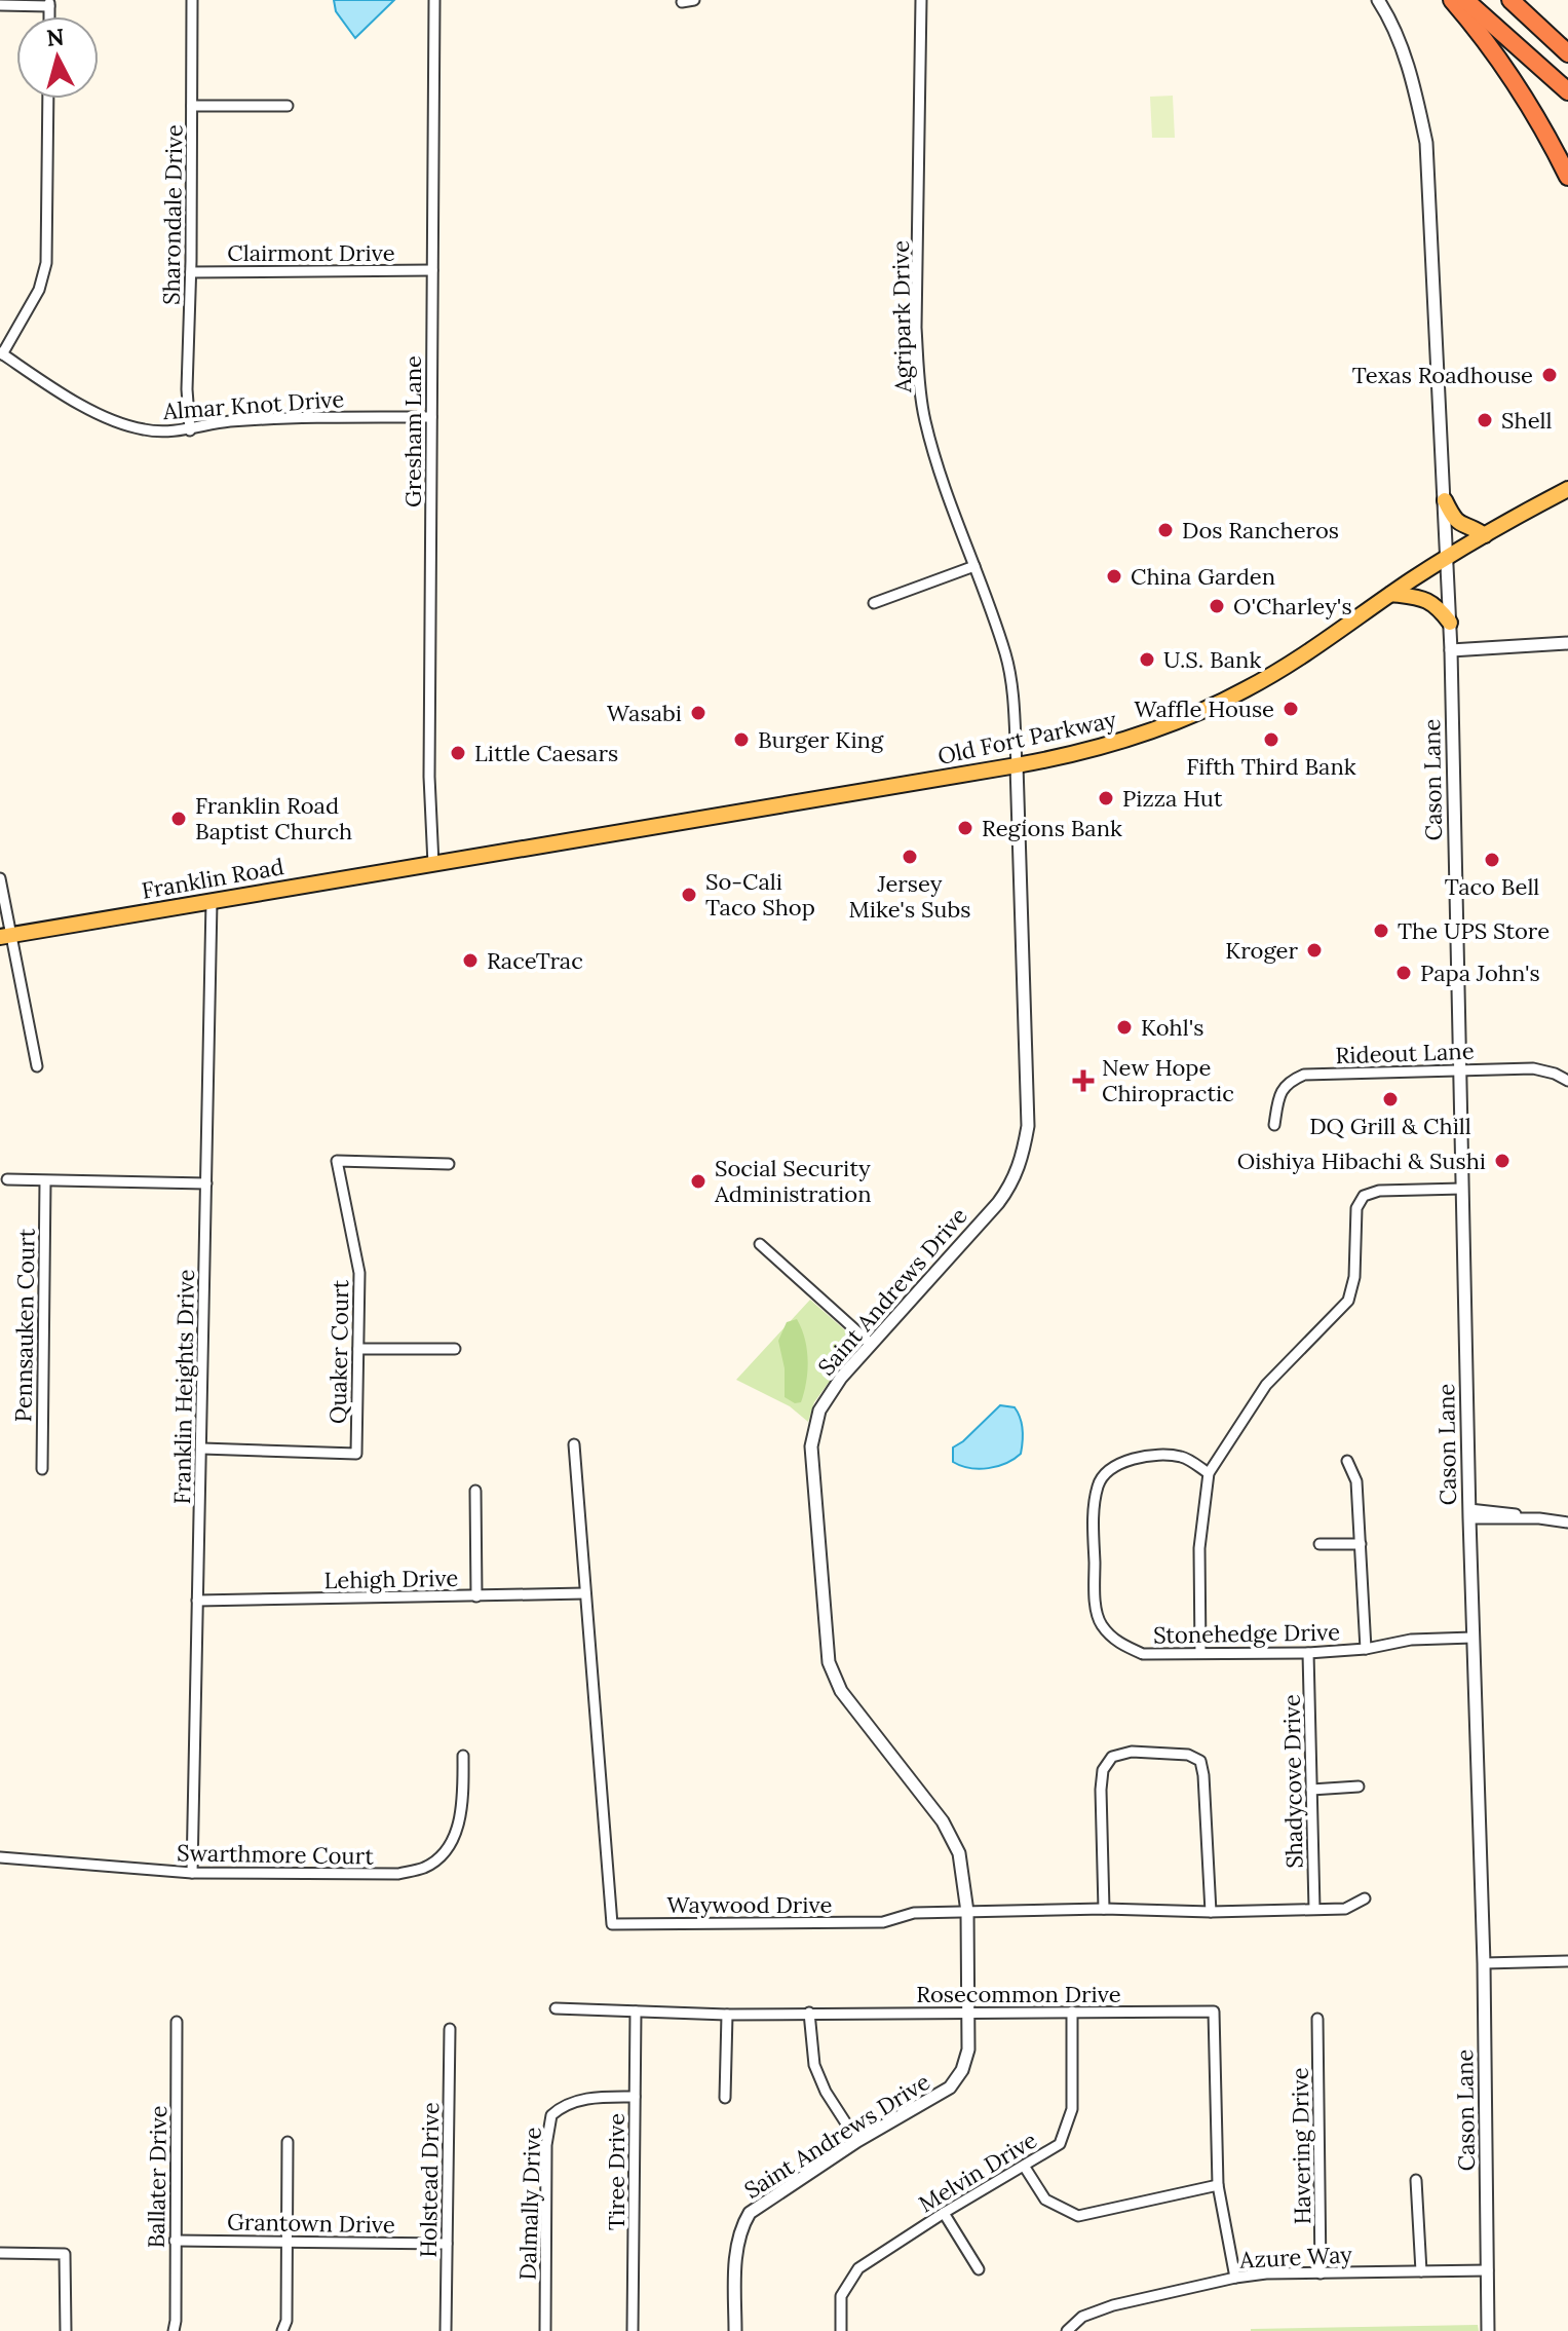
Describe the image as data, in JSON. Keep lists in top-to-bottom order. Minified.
{"streets":{"main road":["Old Fort Parkway","Franklin Road"],"street":["Sharondale Drive","Clairmont Drive","Agripark Drive","Almar Knot Drive","Gresham Lane","Cason Lane","Rideout Lane","Saint Andrews Drive","Pennsauken Court","Quaker Court","Franklin Heights Drive","Lehigh Drive","Stonehedge Drive","Shadycove Drive","Swarthmore Court","Waywood Drive","Rosecommon Drive","Havering Drive","Tiree Drive","Melvin Drive","Ballater Drive","Holstead Drive","Dalmally Drive","Grantown Drive","Azure Way"]},"crossings":[["Sharondale Drive","Clairmont Drive"],["Sharondale Drive","Almar Knot Drive"],["Clairmont Drive","Gresham Lane"],["Agripark Drive","Old Fort Parkway"],["Agripark Drive","Saint Andrews Drive"],["Almar Knot Drive","Gresham Lane"],["Gresham Lane","Old Fort Parkway"],["Gresham Lane","Franklin Road"],["Old Fort Parkway","Cason Lane"],["Old Fort Parkway","Franklin Road"],["Old Fort Parkway","Saint Andrews Drive"],["Cason Lane","Rideout Lane"],["Cason Lane","Stonehedge Drive"],["Cason Lane","Azure Way"],["Franklin Road","Franklin Heights Drive"],["Saint Andrews Drive","Waywood Drive"],["Saint Andrews Drive","Rosecommon Drive"],["Quaker Court","Franklin Heights Drive"],["Franklin Heights Drive","Lehigh Drive"],["Franklin Heights Drive","Swarthmore Court"],["Lehigh Drive","Waywood Drive"],["Stonehedge Drive","Shadycove Drive"],["Shadycove Drive","Waywood Drive"],["Rosecommon Drive","Tiree Drive"],["Rosecommon Drive","Melvin Drive"],["Rosecommon Drive","Azure Way"],["Havering Drive","Azure Way"],["Tiree Drive","Dalmally Drive"],["Ballater Drive","Grantown Drive"],["Holstead Drive","Grantown Drive"]],"places":{"other":["Texas Roadhouse","Shell","Dos Rancheros","China Garden","O'Charley's","U.S. Bank","Waffle House","Wasabi","Burger King","Fifth Third Bank","Little Caesars","Pizza Hut","Franklin Road Baptist Church","Regions Bank","Jersey Mike's Subs","Taco Bell","So-Cali Taco Shop","The UPS Store","Kroger","RaceTrac","Papa John's","Kohl's","DQ Grill & Chill","Oishiya Hibachi & Sushi","Social Security Administration"],"health":["New Hope Chiropractic"]},"north":"top"}
